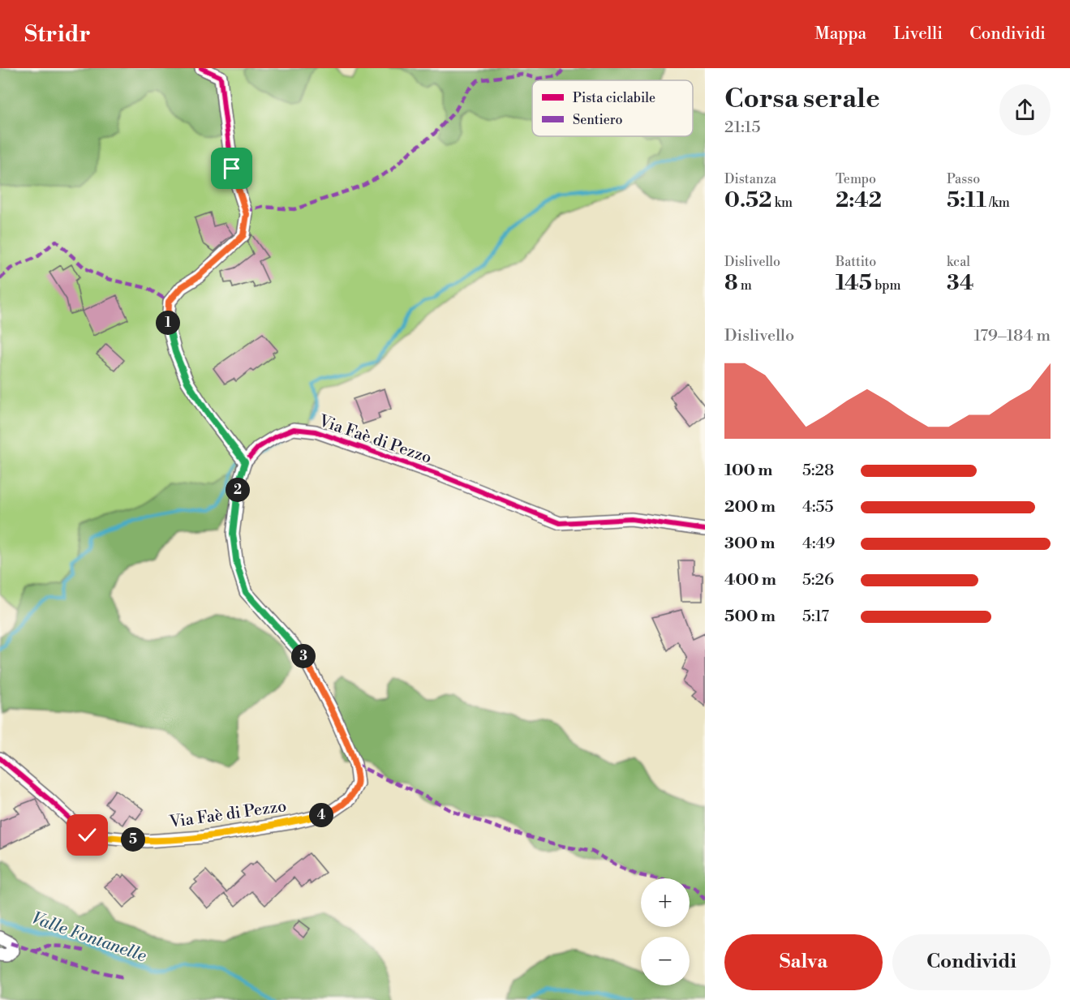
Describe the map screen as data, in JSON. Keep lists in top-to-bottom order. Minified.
{"streets":{"street":["Via Faè di Pezzo"]},"water":["Valle Fontanelle"],"legend":["Pista ciclabile","Sentiero"],"page":{"header":"Stridr","nav":["Mappa","Livelli","Condividi"],"heading":["Corsa serale","21:15"],"stats":[["Distanza","0.52 km"],["Tempo","2:42"],["Passo","5:11 /km"],["Dislivello","8 m"],["Battito","145 bpm"],["kcal","34"]],"pins":["1","2","3","4","5"],"chart":["Dislivello","179–184 m"],"list":[{"name":"100 m","note":"5:28"},{"name":"200 m","note":"4:55"},{"name":"300 m","note":"4:49"},{"name":"400 m","note":"5:26"},{"name":"500 m","note":"5:17"}],"map_buttons":["+","−"],"buttons":["Salva","Condividi"]}}
